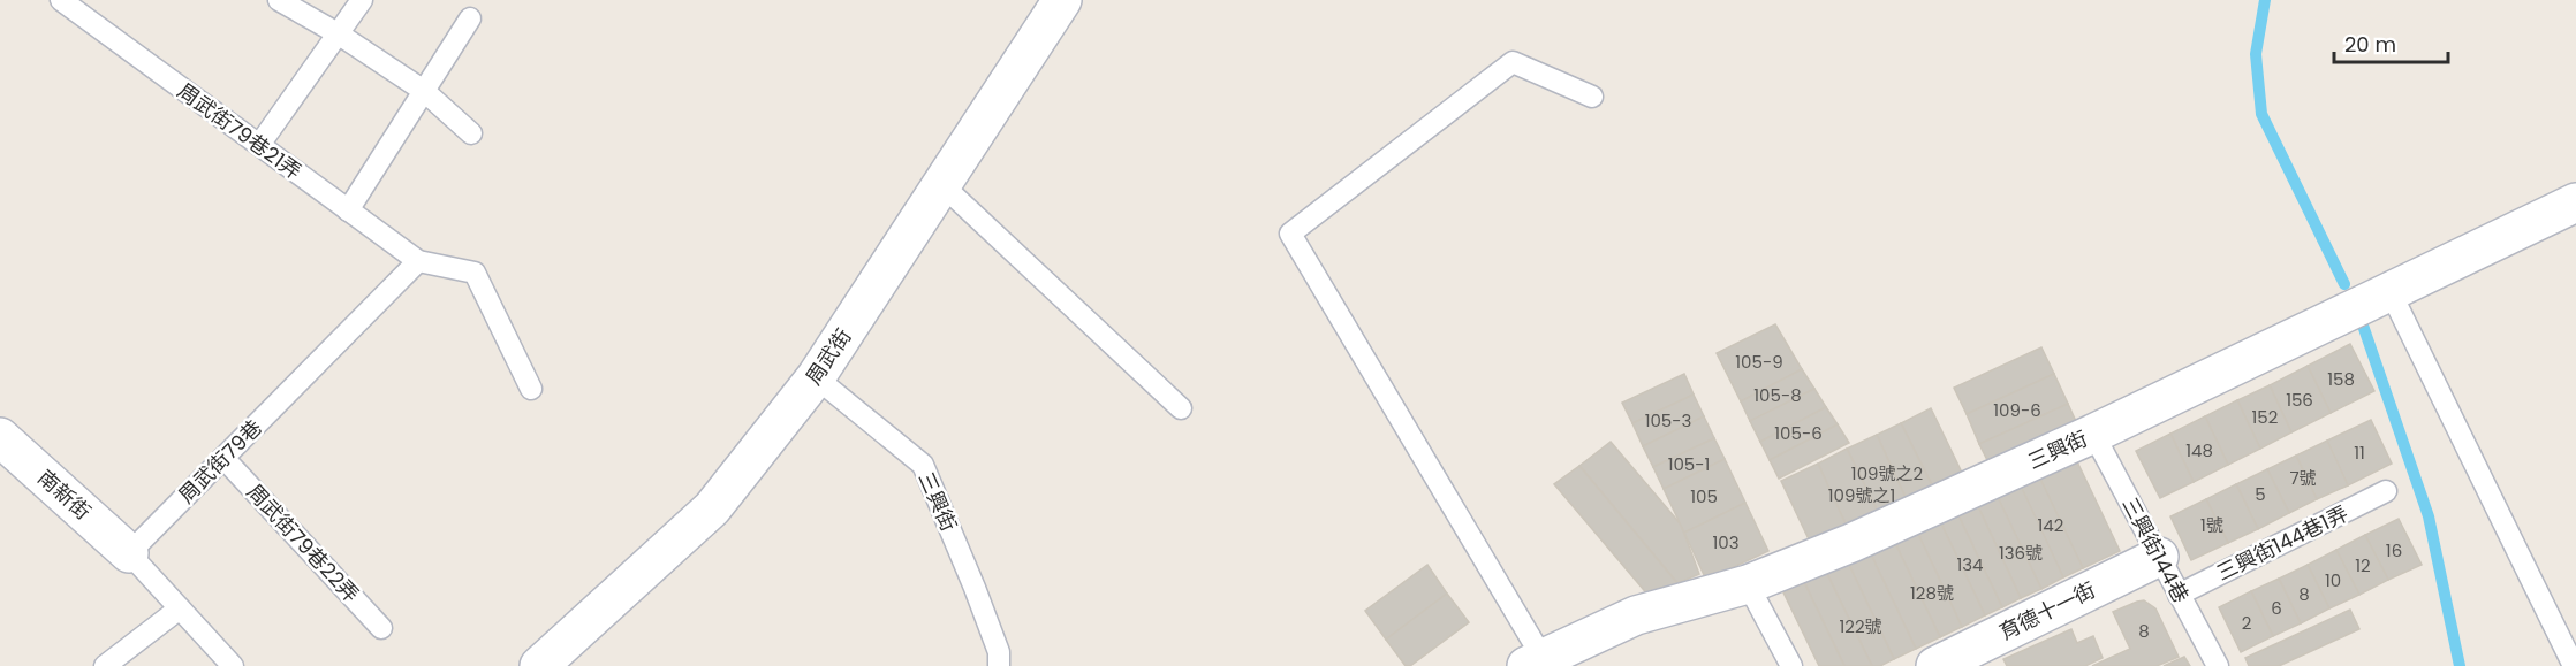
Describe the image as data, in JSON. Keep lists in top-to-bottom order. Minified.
{"streets":{"street":["周武街","三興街","南新街","育德十一街"],"lane":["周武街79巷21弄","周武街79巷","周武街79巷22弄","三興街144巷1弄","三興街144巷"]},"crossings":[["周武街79巷21弄","周武街79巷"],["周武街","三興街"],["三興街","三興街144巷"],["周武街79巷","南新街"],["周武街79巷","周武街79巷22弄"],["三興街144巷1弄","三興街144巷"],["三興街144巷","育德十一街"]],"house_numbers":["105-9","158","105-8","156","109-6","152","105-3","105-6","148","11","105-1","109號之2","7號","5","109號之1","105","142","1號","103","16","136號","134","12","10","128號","8","6","2","122號","8"],"scale_bar":"20 m"}
